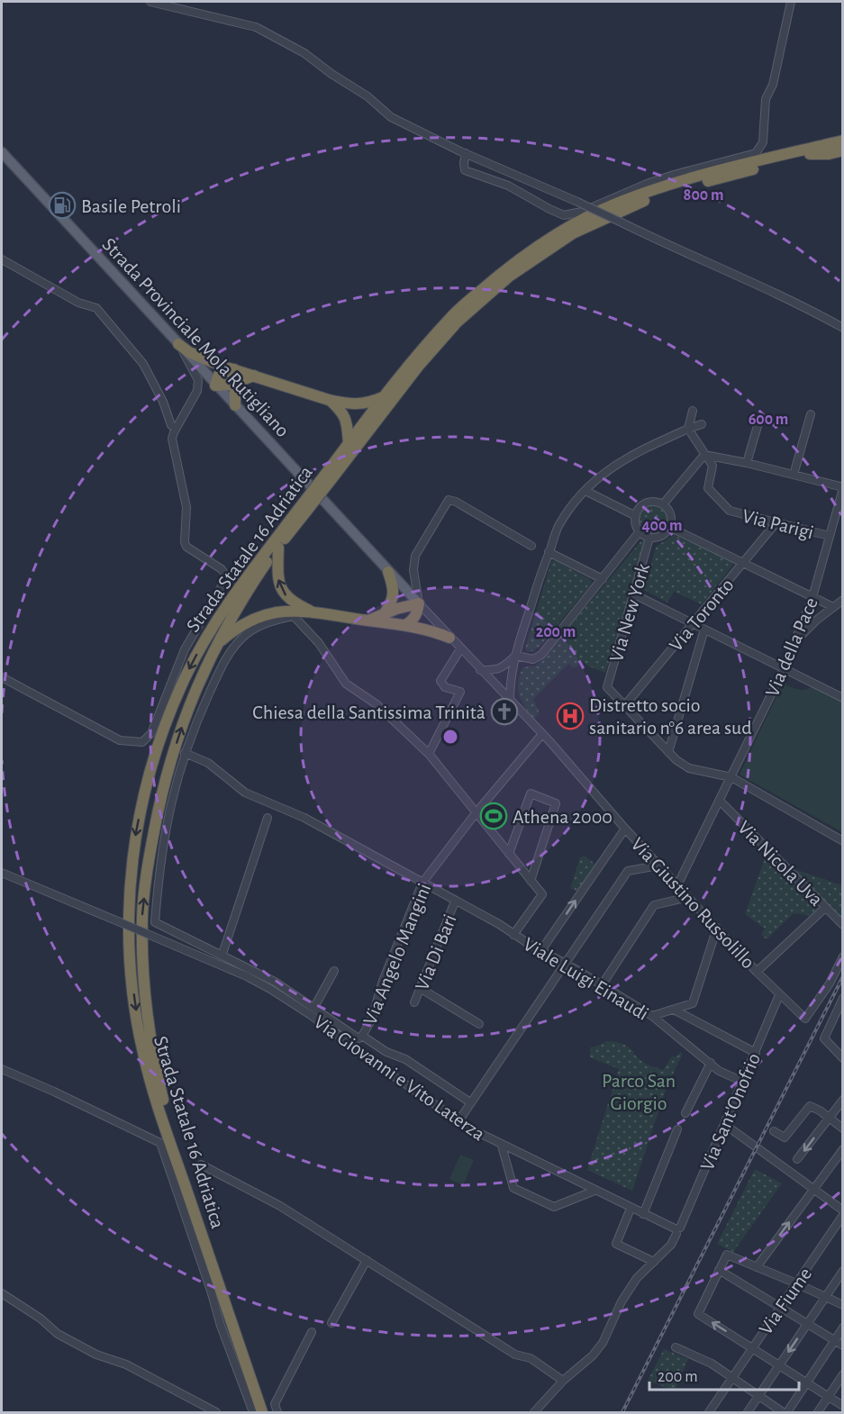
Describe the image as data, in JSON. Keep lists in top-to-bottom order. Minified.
{"streets":{"highway":["Strada Statale 16 Adriatica"],"main road":["Strada Provinciale Mola Rutigliano"],"street":["Via Parigi","Via New York","Via Toronto","Via della Pace","Via Nicola Uva","Via Giustino Russolillo","Via Di Bari","Via Angelo Mangini","Viale Luigi Einaudi","Via Giovanni e Vito Laterza","Via Sant'Onofrio","Via Fiume"]},"crossings":[["Strada Provinciale Mola Rutigliano","Via Giustino Russolillo"],["Strada Provinciale Mola Rutigliano","Via Angelo Mangini"],["Via Parigi","Via Toronto"],["Via Parigi","Via della Pace"],["Via New York","Via Toronto"],["Via della Pace","Via Nicola Uva"],["Via della Pace","Via Giustino Russolillo"],["Via Giustino Russolillo","Via Angelo Mangini"],["Via Giustino Russolillo","Via Sant'Onofrio"],["Via Di Bari","Viale Luigi Einaudi"],["Via Angelo Mangini","Viale Luigi Einaudi"],["Via Angelo Mangini","Via Giovanni e Vito Laterza"],["Viale Luigi Einaudi","Via Sant'Onofrio"],["Via Giovanni e Vito Laterza","Via Sant'Onofrio"]],"parks":["Parco San Giorgio"],"places":{"fuel station":["Basile Petroli"],"church":["Chiesa della Santissima Trinità"],"hospital":["Distretto socio sanitario n°6 area sud"],"sports":["Athena 2000"]},"scale_bar":"200 m","rings":["800 m","600 m","400 m","200 m"]}
